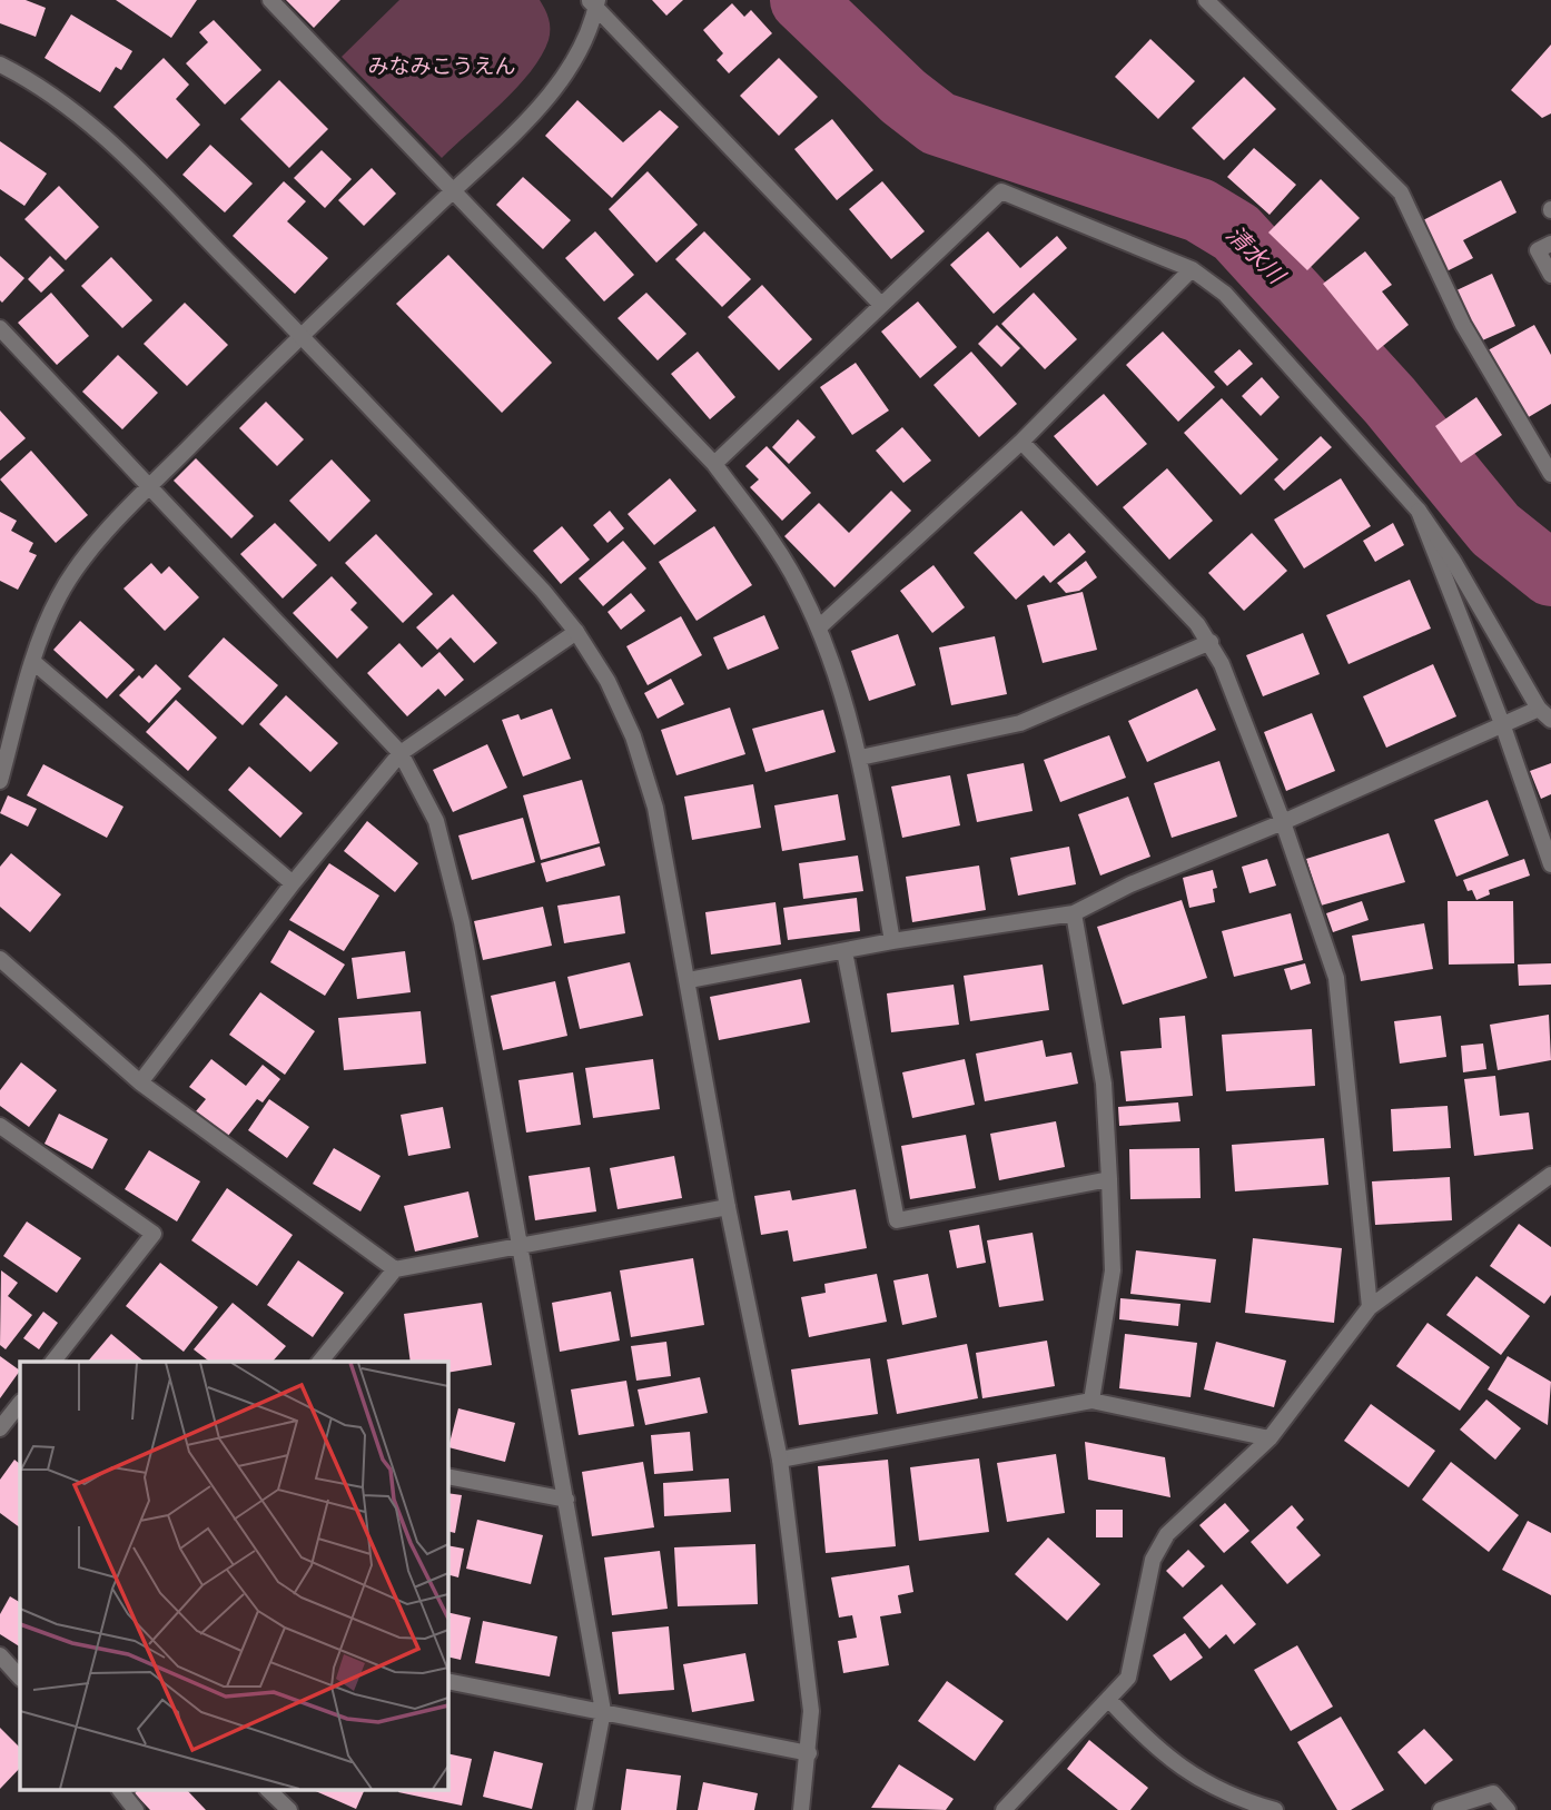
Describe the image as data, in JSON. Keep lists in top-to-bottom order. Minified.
{"water":["清水川"],"parks":["みなみこうえん"]}
